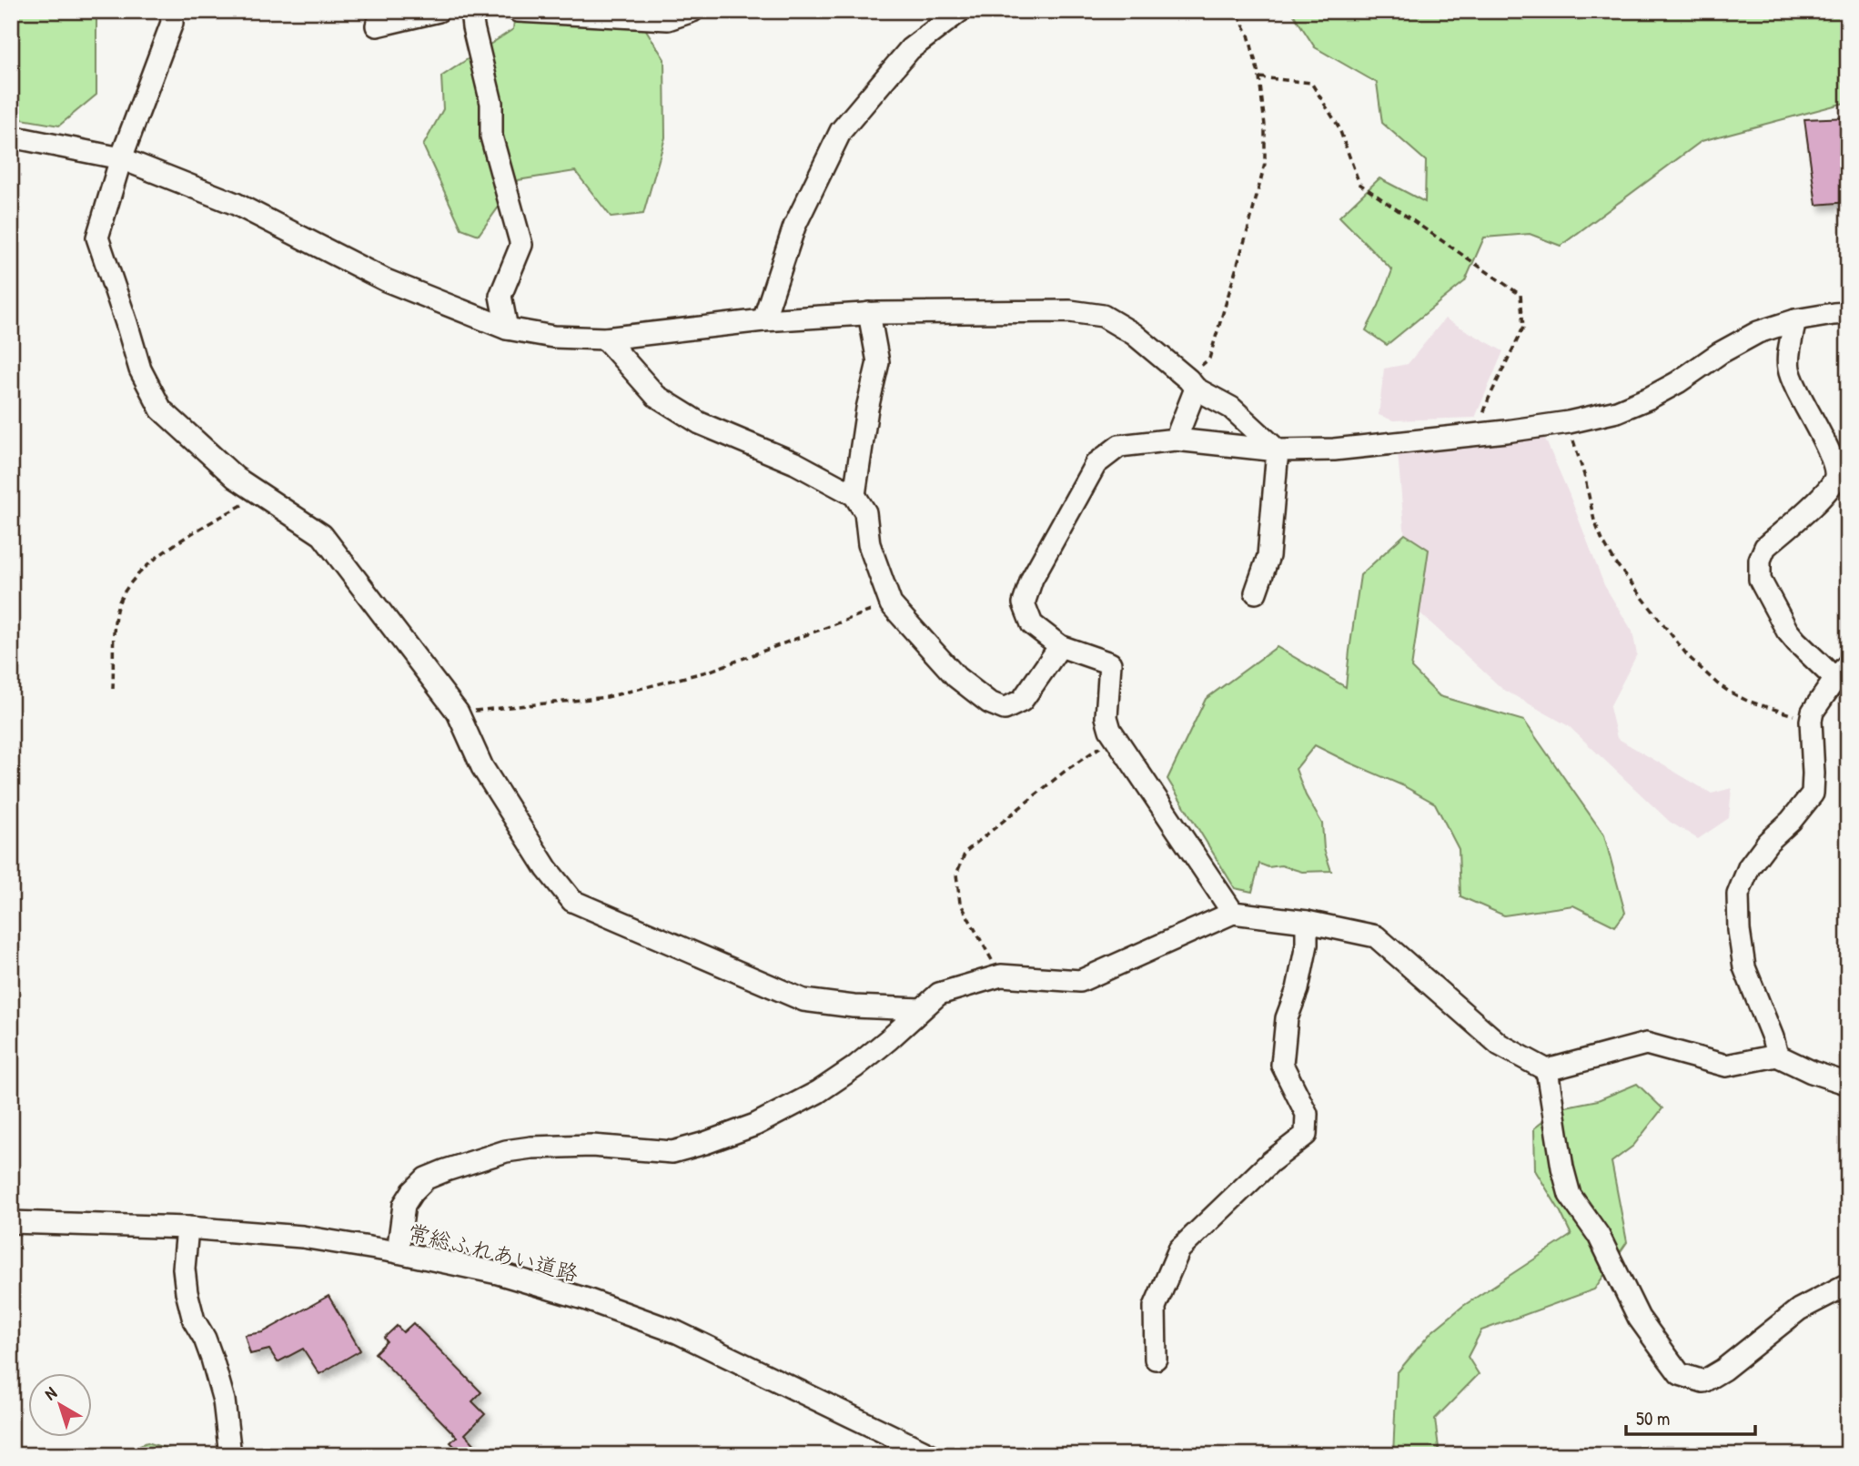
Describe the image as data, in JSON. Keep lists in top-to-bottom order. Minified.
{"streets":{"street":["常総ふれあい道路"]},"scale_bar":"50 m","north":"top left"}
